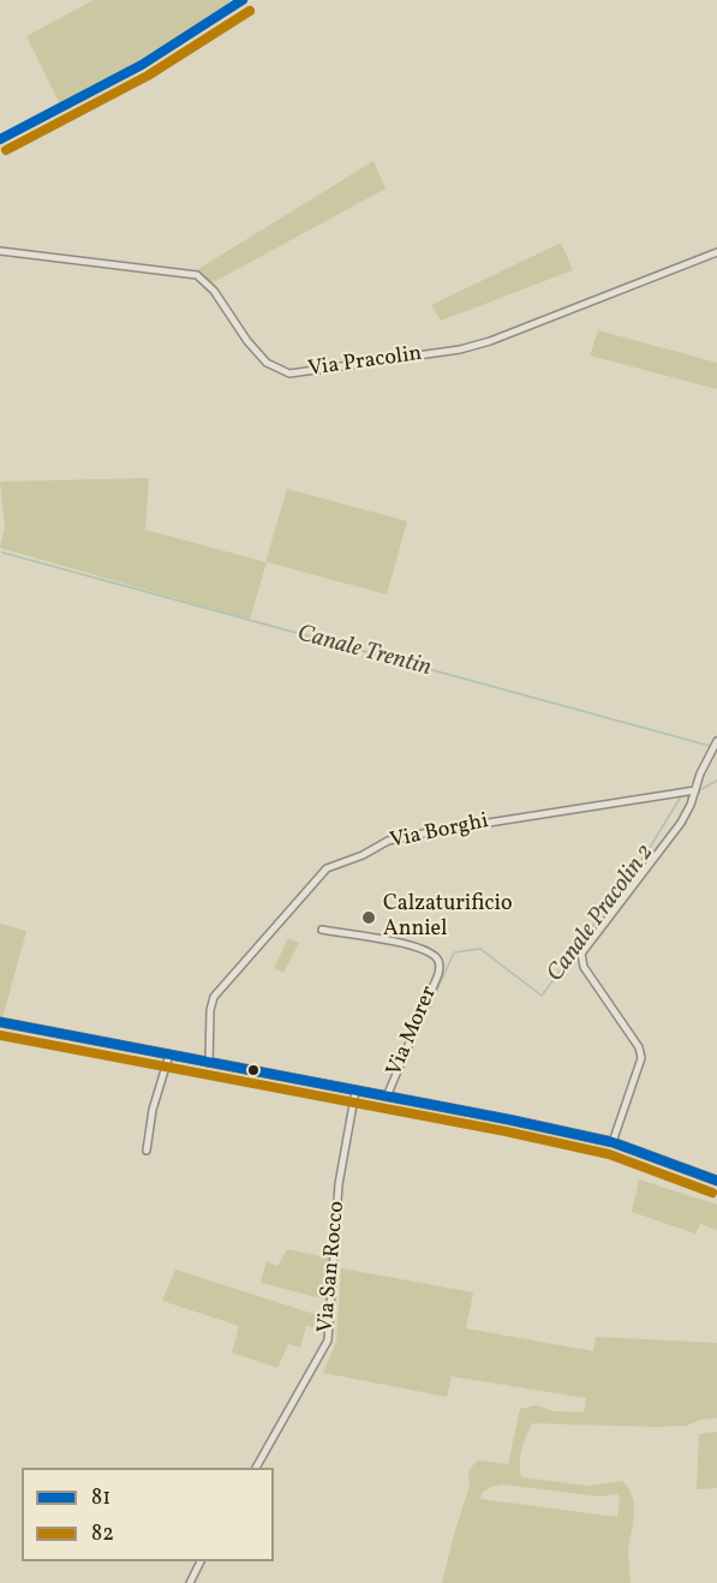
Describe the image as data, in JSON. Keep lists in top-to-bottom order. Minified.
{"streets":{"street":["Via Pracolin","Via Borghi","Via Morer","Via San Rocco"]},"water":["Canale Trentin","Canale Pracolin 2"],"places":["Calzaturificio Anniel"],"lines":["transit line 81","transit line 82"],"legend":["81","82"]}
